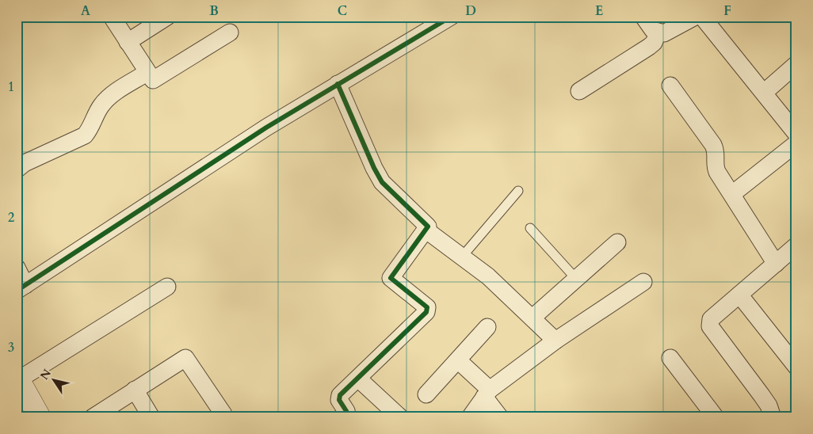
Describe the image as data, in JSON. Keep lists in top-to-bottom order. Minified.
{"north":"top left","grid":{"columns":["A","B","C","D","E","F"],"rows":["1","2","3"]}}
